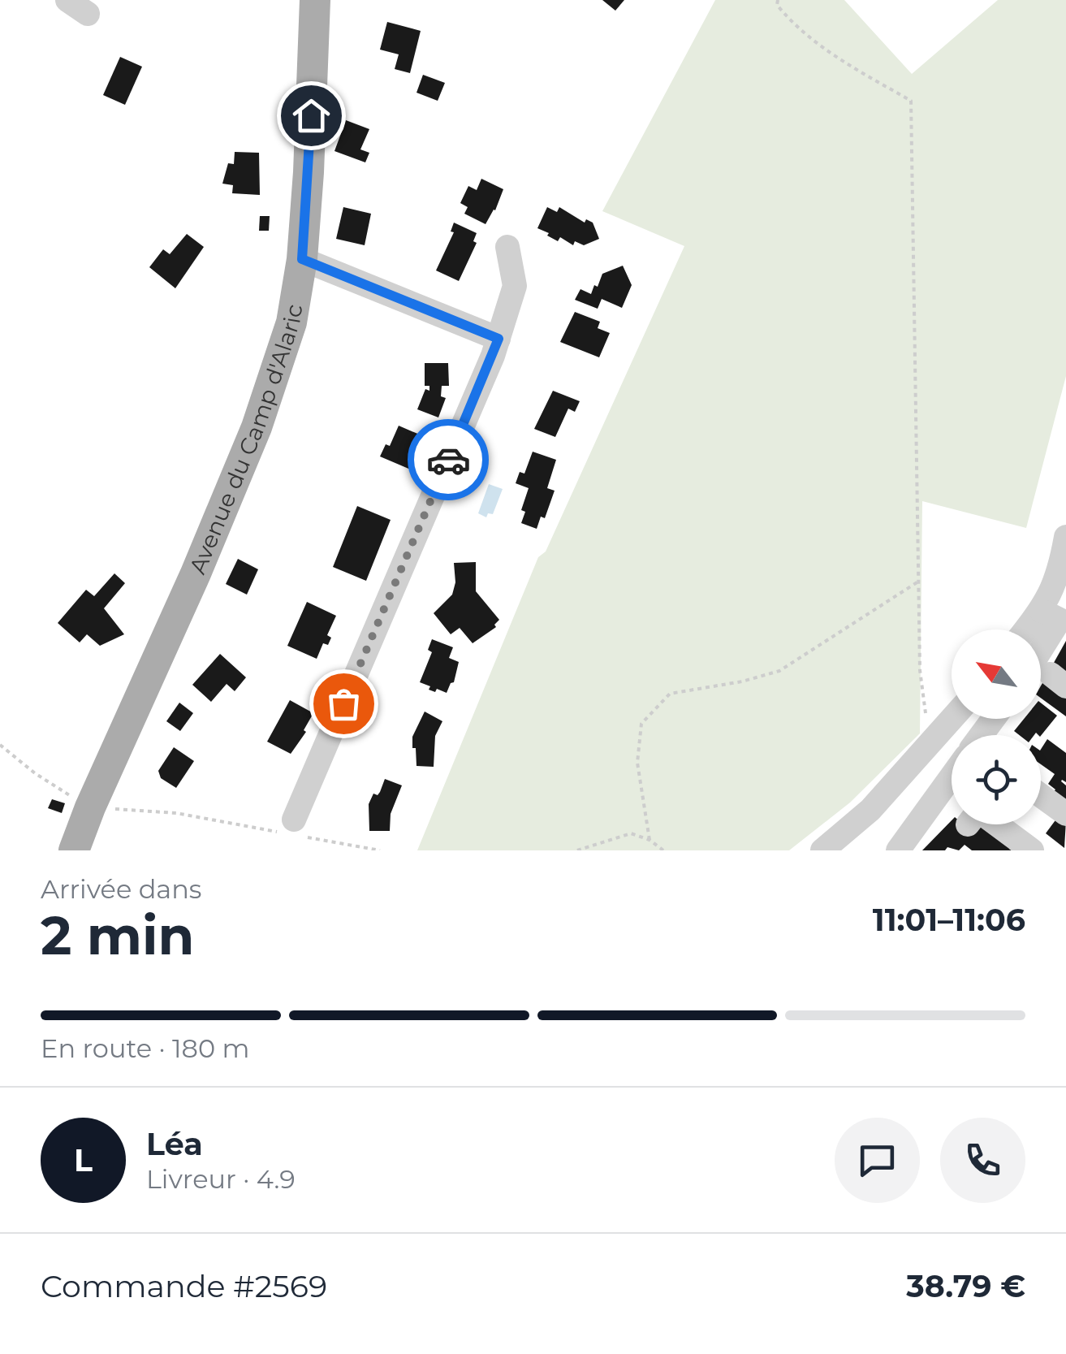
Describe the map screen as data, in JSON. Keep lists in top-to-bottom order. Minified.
{"streets":{"main road":["Avenue du Camp d'Alaric"]},"north":"top left","page":{"heading":["2 min","Arrivée dans","11:01–11:06"],"panel":["Léa","Livreur · 4.9","Commande #2569","38.79 €"],"bar":"En route · 180 m","round":"L"}}
